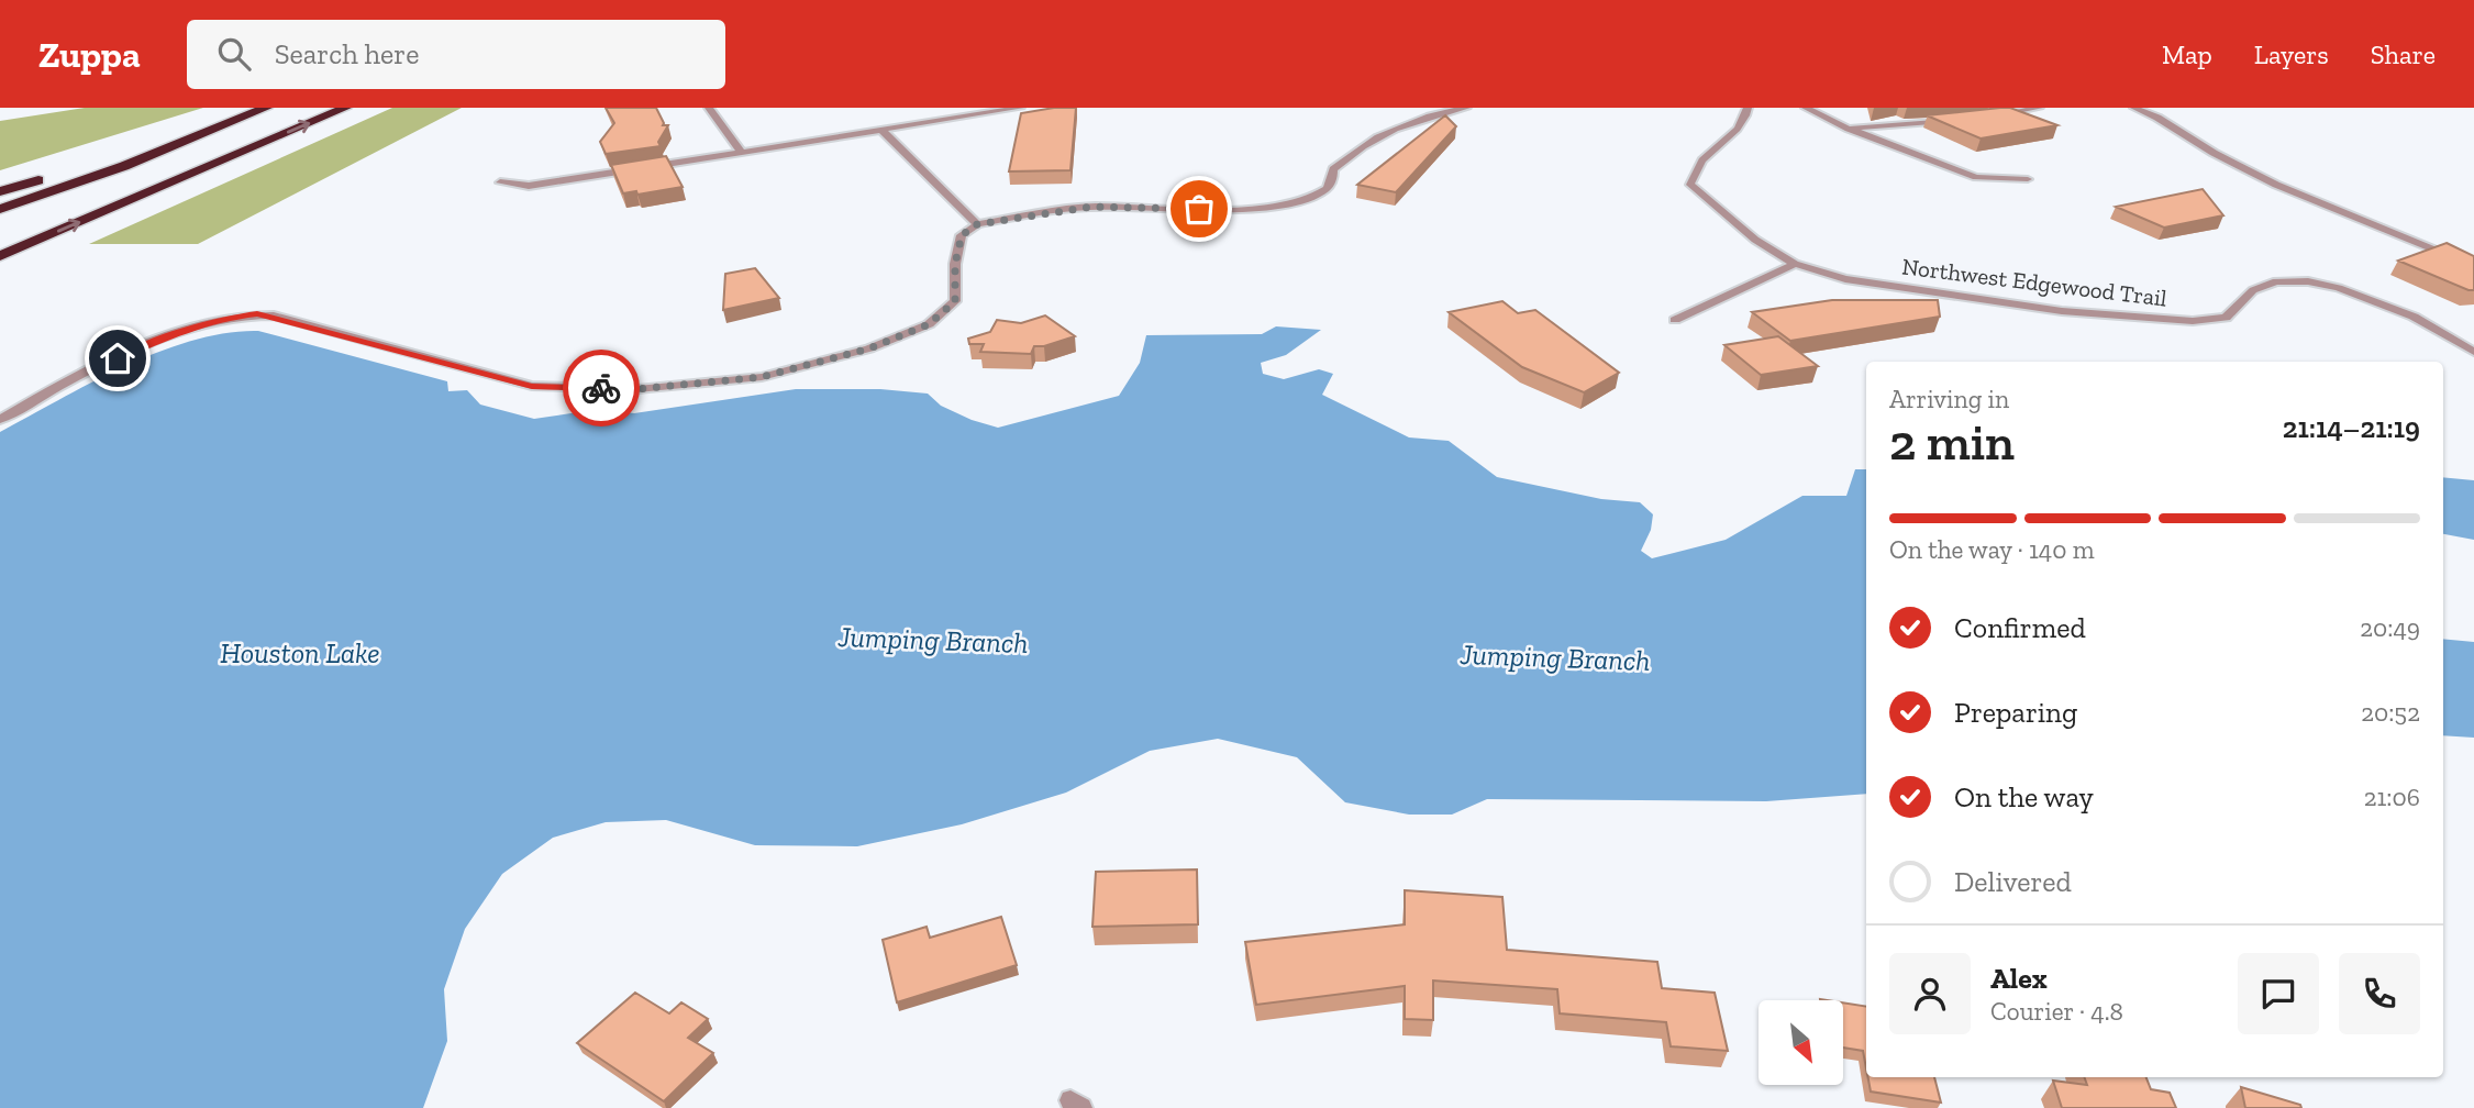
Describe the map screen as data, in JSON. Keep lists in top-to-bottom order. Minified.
{"streets":{"street":["Northwest Edgewood Trail"]},"water":["Jumping Branch","Houston Lake"],"north":"bottom right","page":{"header":"Zuppa","search":"Search here","nav":["Map","Layers","Share"],"heading":["2 min","Arriving in","21:14–21:19"],"panel":["Alex","Courier · 4.8"],"bar":"On the way · 140 m","list":[["Confirmed","20:49"],["Preparing","20:52"],["On the way","21:06"],"Delivered"]}}
